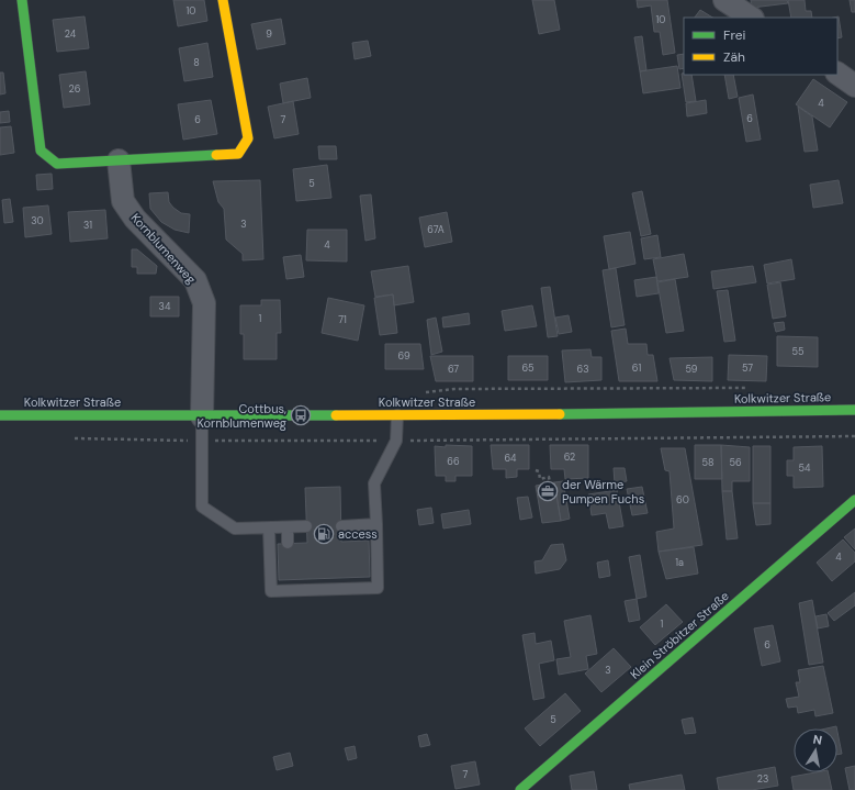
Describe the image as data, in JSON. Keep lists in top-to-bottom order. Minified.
{"streets":{"street":["Kornblumenweg","Kolkwitzer Straße","Klein Ströbitzer Straße"]},"crossings":[["Kornblumenweg","Kolkwitzer Straße"]],"places":{"bus stop":["Cottbus, Kornblumenweg"],"office":["der Wärme Pumpen Fuchs"],"fuel station":["access"]},"house_numbers":["10","10","24","9","8","26","4","6","6","7","5","30","3","31","67A","4","34","1","71","55","69","65","61","57","67","63","59","62","64","66","58","56","54","60","4","1a","1","6","3","5","7","23"],"legend":["Frei","Zäh"],"north":"top"}
